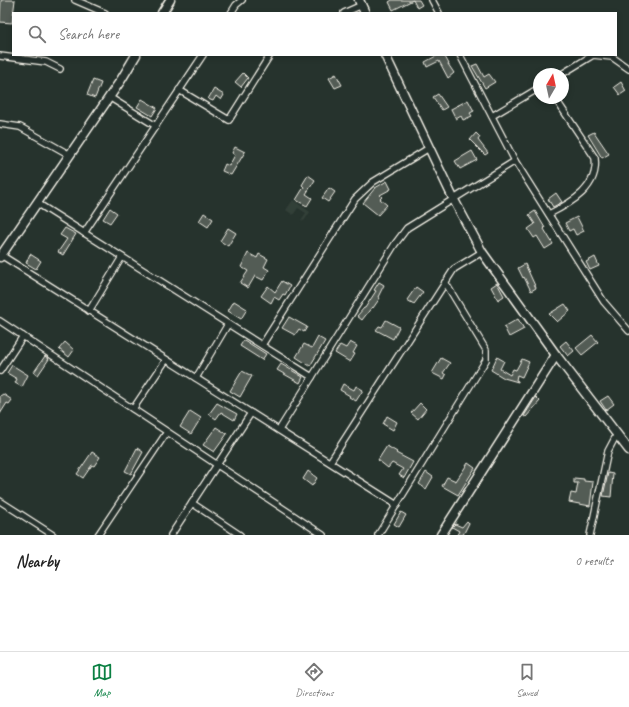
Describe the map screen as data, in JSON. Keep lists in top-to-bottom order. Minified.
{"north":"top","page":{"search":"Search here","heading":["Nearby","0 results"],"nav":["Map","Directions","Saved"]}}
